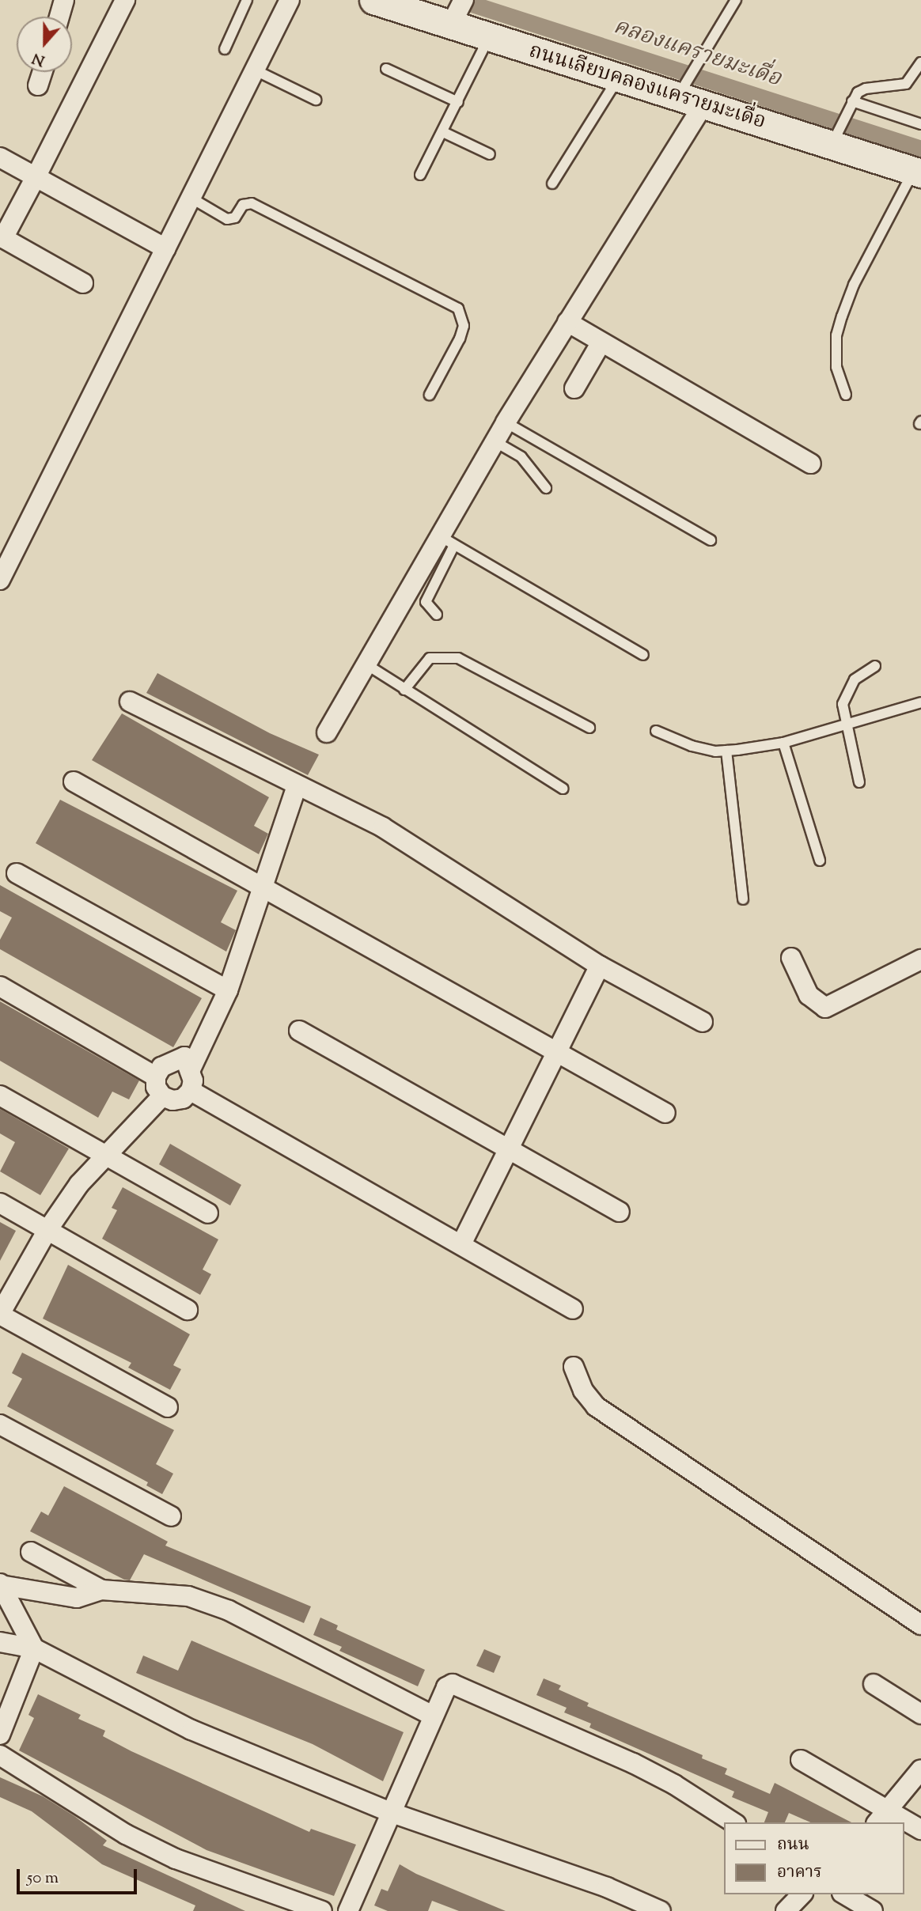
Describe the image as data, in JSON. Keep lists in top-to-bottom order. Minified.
{"streets":{"street":["ถนนเลียบคลองแครายมะเดื่อ"]},"water":["คลองแครายมะเดื่อ"],"legend":["ถนน","อาคาร"],"scale_bar":"50 m","north":"bottom"}
